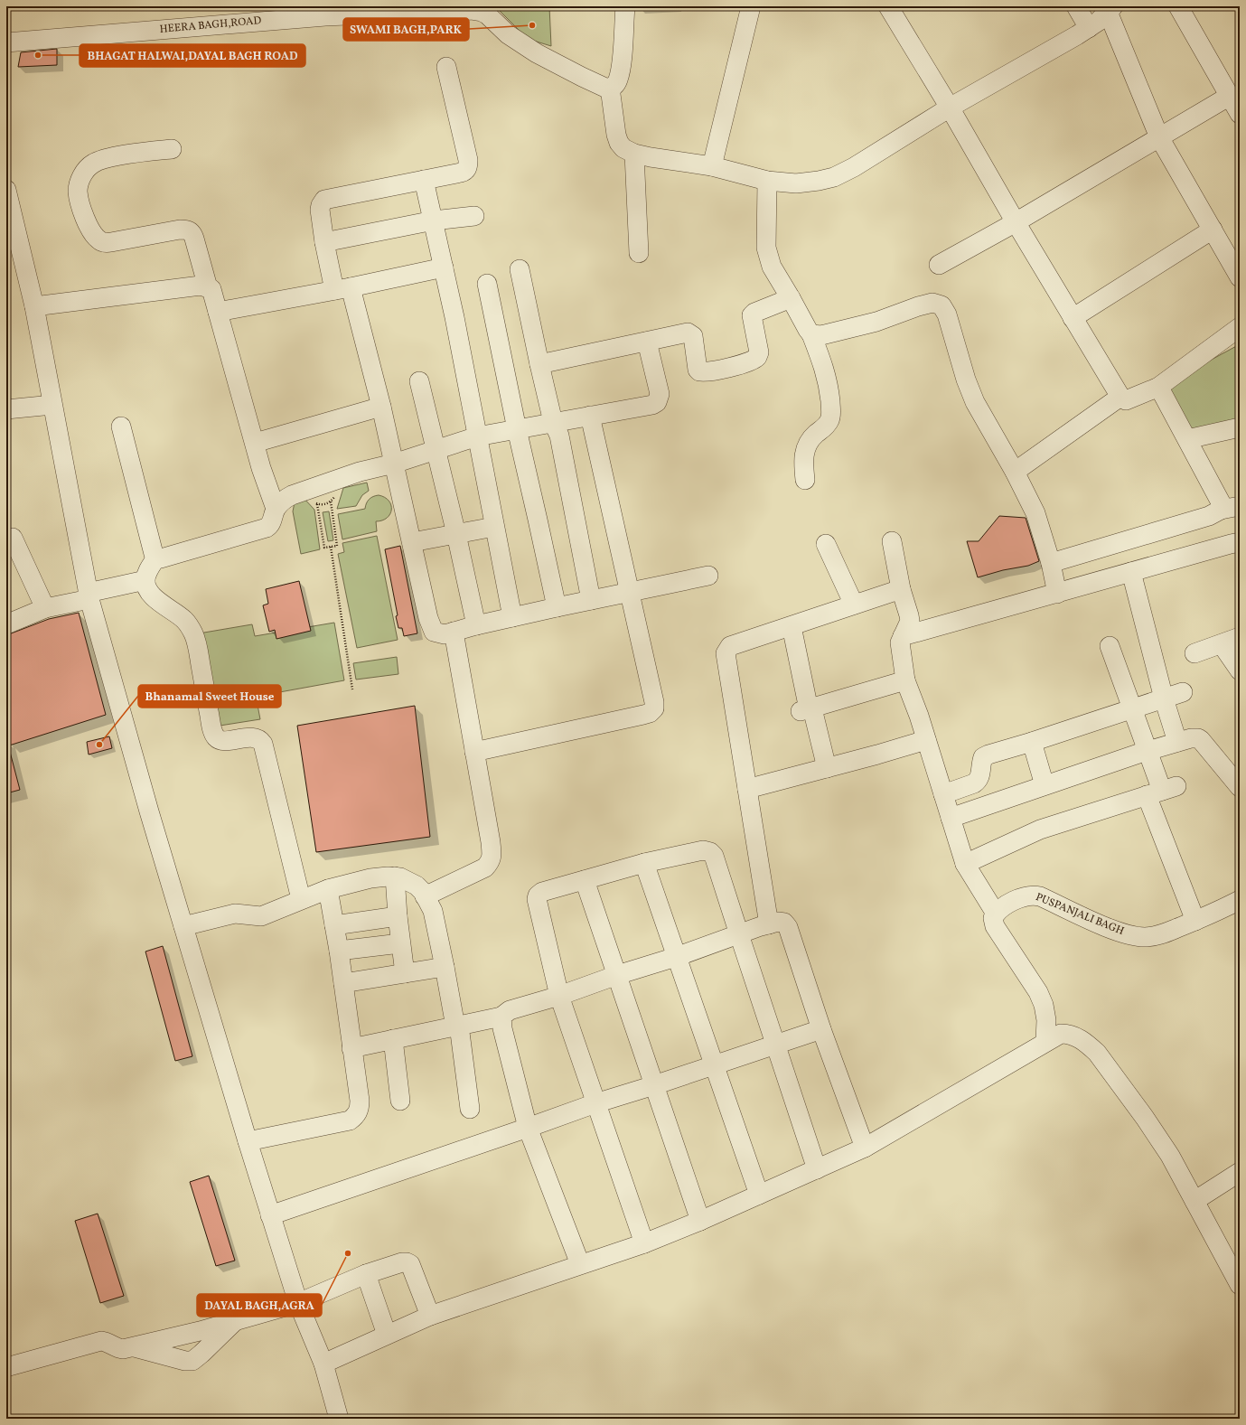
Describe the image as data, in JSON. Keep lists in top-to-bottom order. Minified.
{"streets":{"street":["HEERA BAGH,ROAD","PUSPANJALI BAGH"]},"places":["SWAMI BAGH,PARK","BHAGAT HALWAI,DAYAL BAGH ROAD","Bhanamal Sweet House","DAYAL BAGH,AGRA"]}
